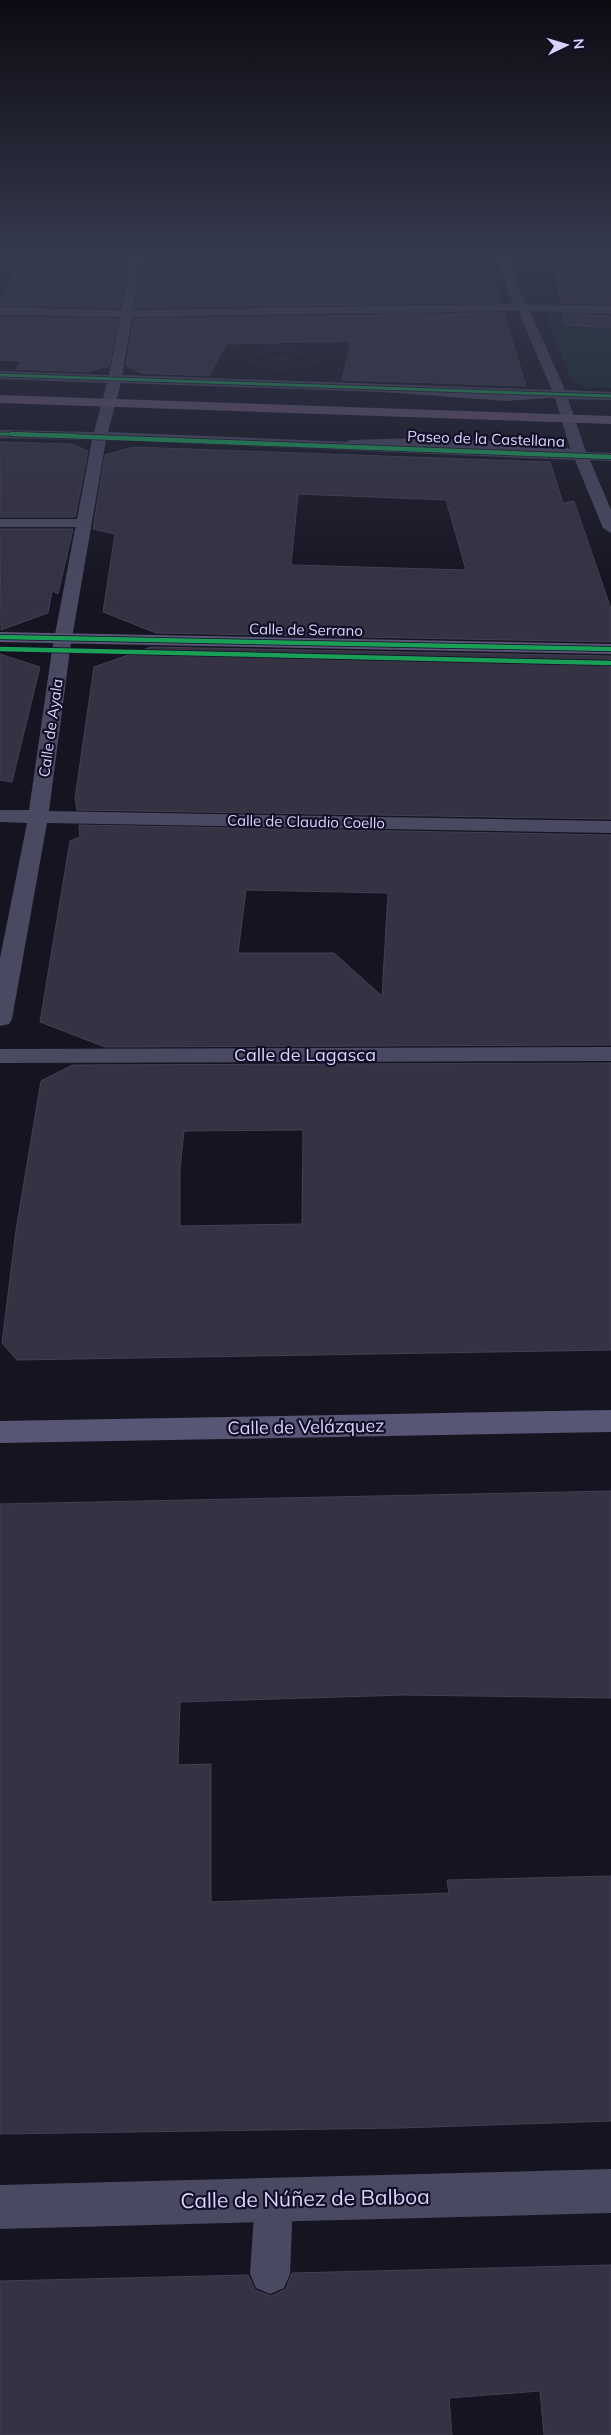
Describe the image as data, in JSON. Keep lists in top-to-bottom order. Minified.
{"streets":{"highway":["Paseo de la Castellana"],"main road":["Calle de Serrano","Calle de Velázquez"],"street":["Calle de Ayala","Calle de Claudio Coello","Calle de Lagasca","Calle de Núñez de Balboa"]},"crossings":[["Paseo de la Castellana","Calle de Ayala"],["Calle de Serrano","Calle de Ayala"],["Calle de Ayala","Calle de Claudio Coello"]],"north":"right"}
